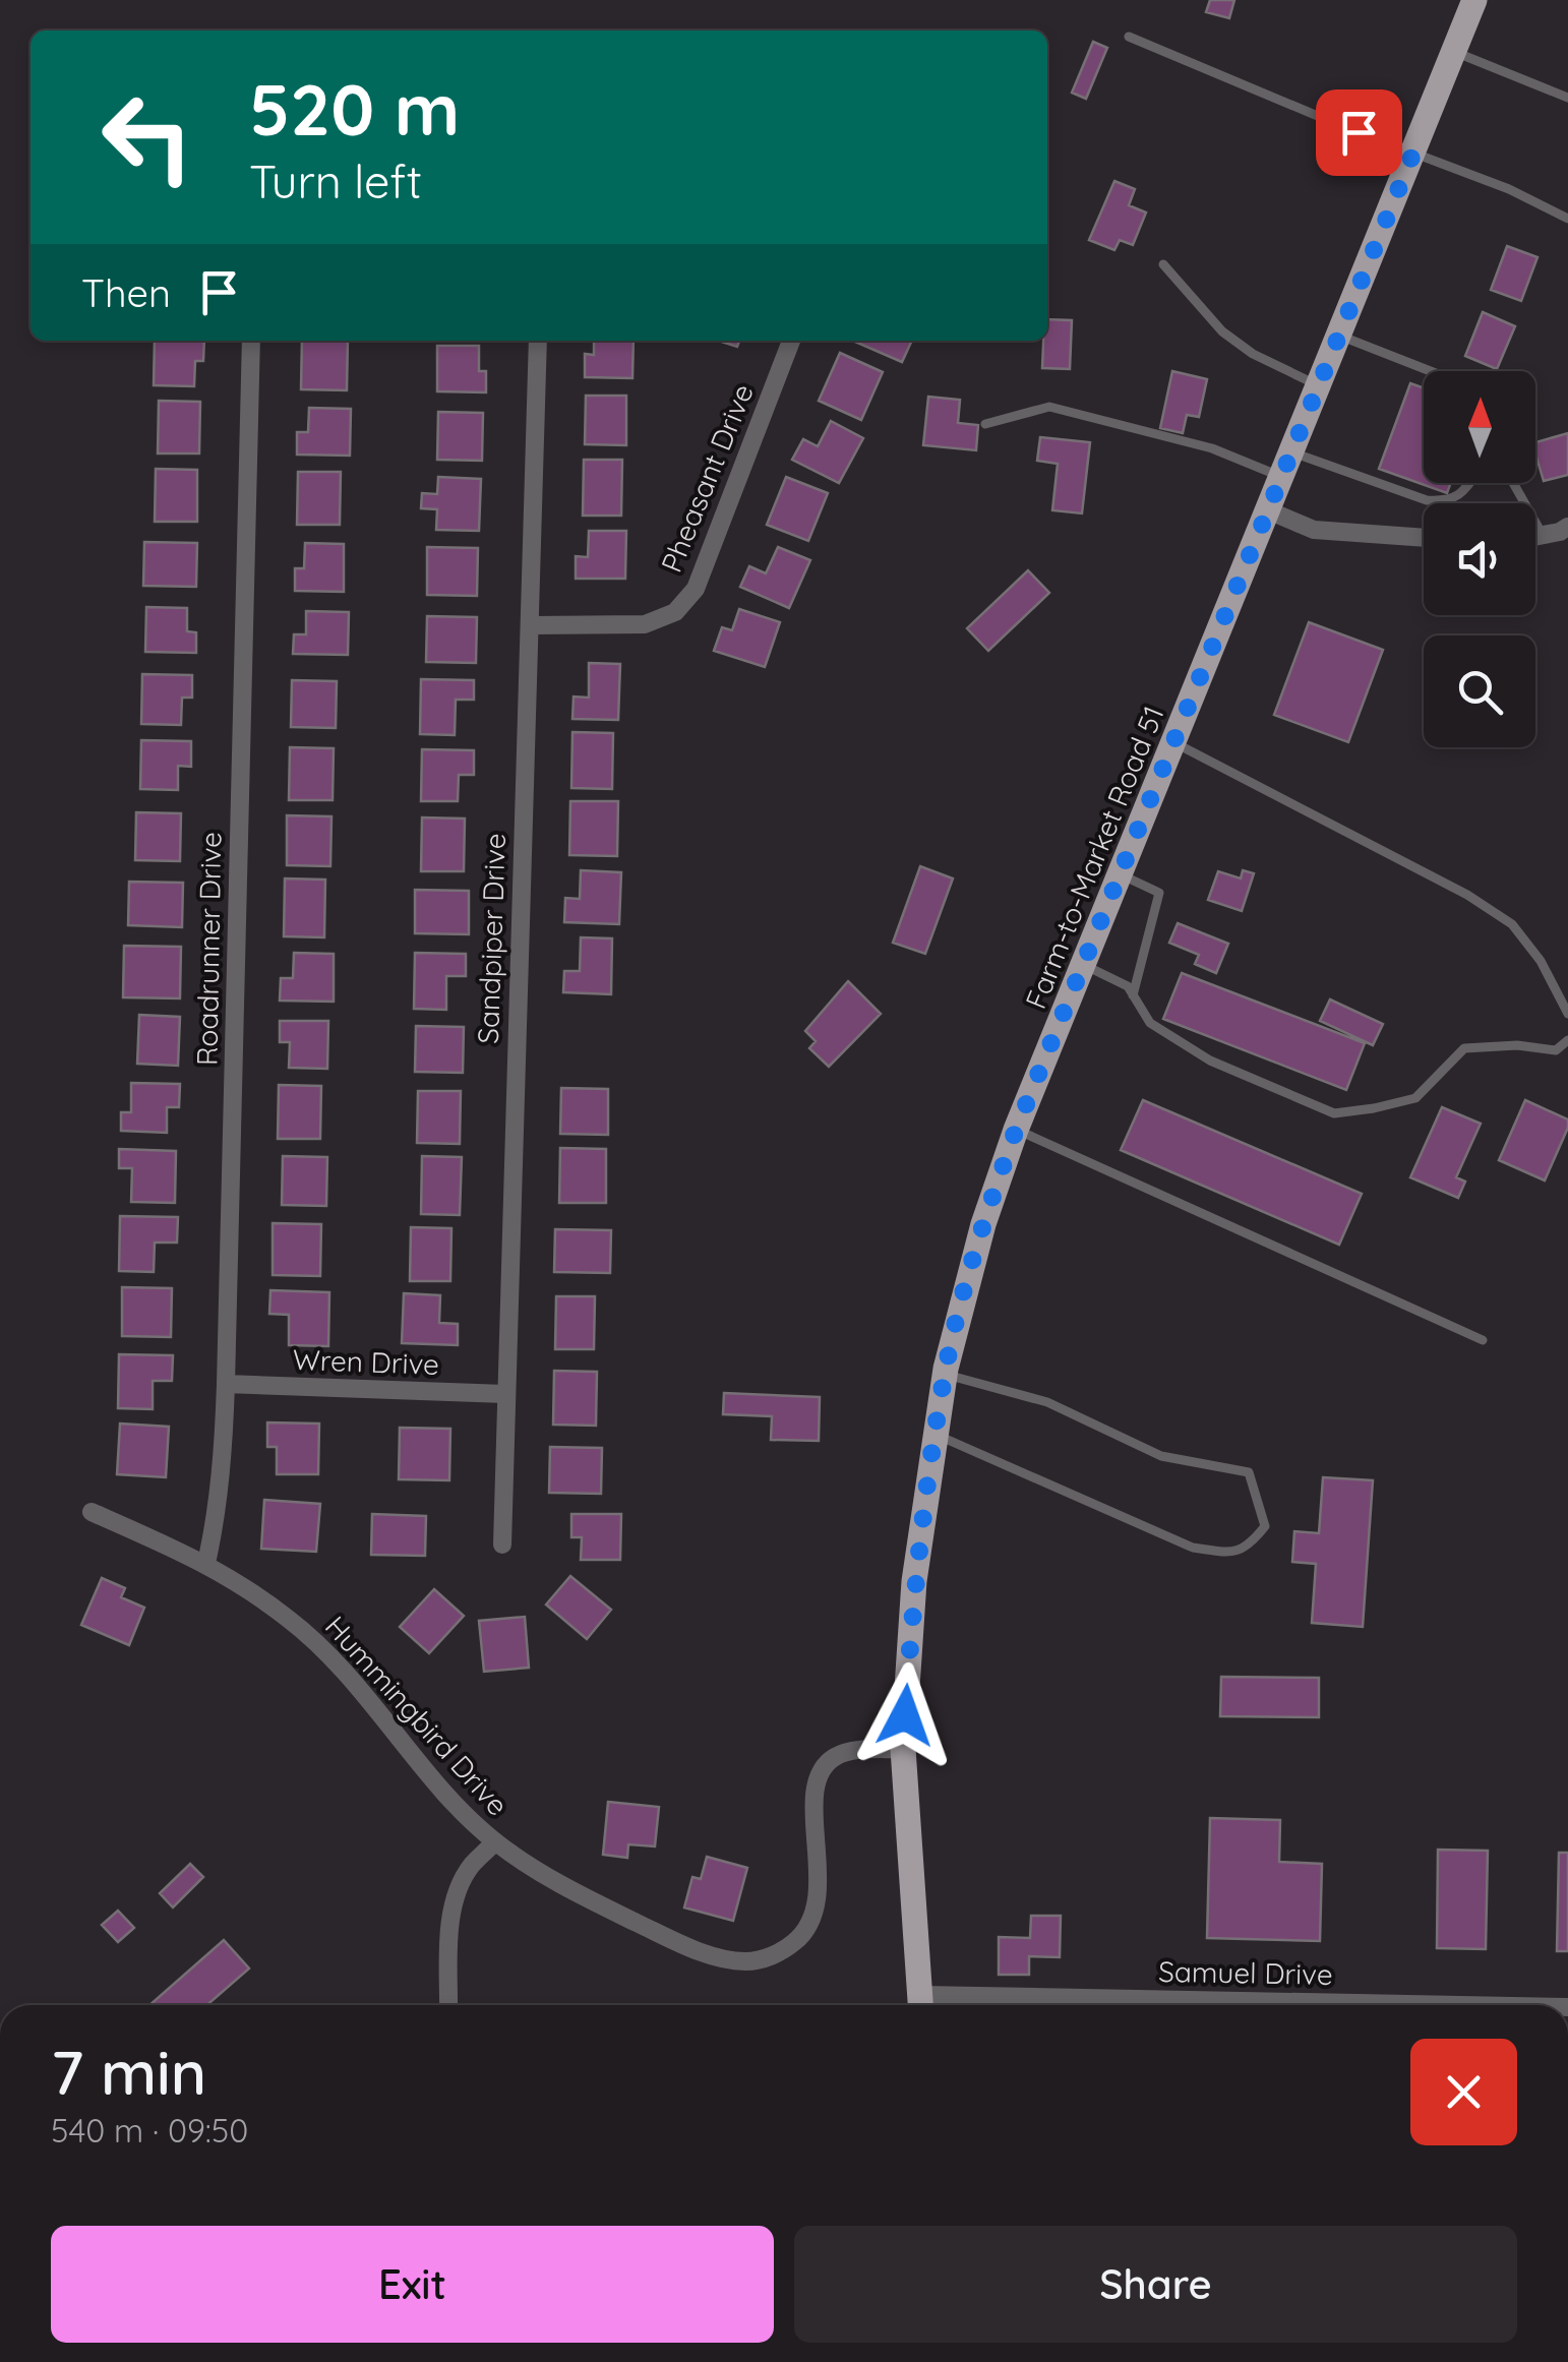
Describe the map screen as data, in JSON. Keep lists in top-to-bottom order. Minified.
{"streets":{"main road":["Farm-to-Market Road 51"],"street":["Pheasant Drive","Sandpiper Drive","Roadrunner Drive","Wren Drive","Hummingbird Drive"]},"crossings":[["Pheasant Drive","Sandpiper Drive"],["Farm-to-Market Road 51","Hummingbird Drive"],["Sandpiper Drive","Wren Drive"],["Roadrunner Drive","Wren Drive"],["Roadrunner Drive","Hummingbird Drive"]],"north":"top","page":{"turn":["520 m","Turn left"],"then":"Then","heading":["7 min","540 m · 09:50"],"buttons":["Exit","Share"]}}
